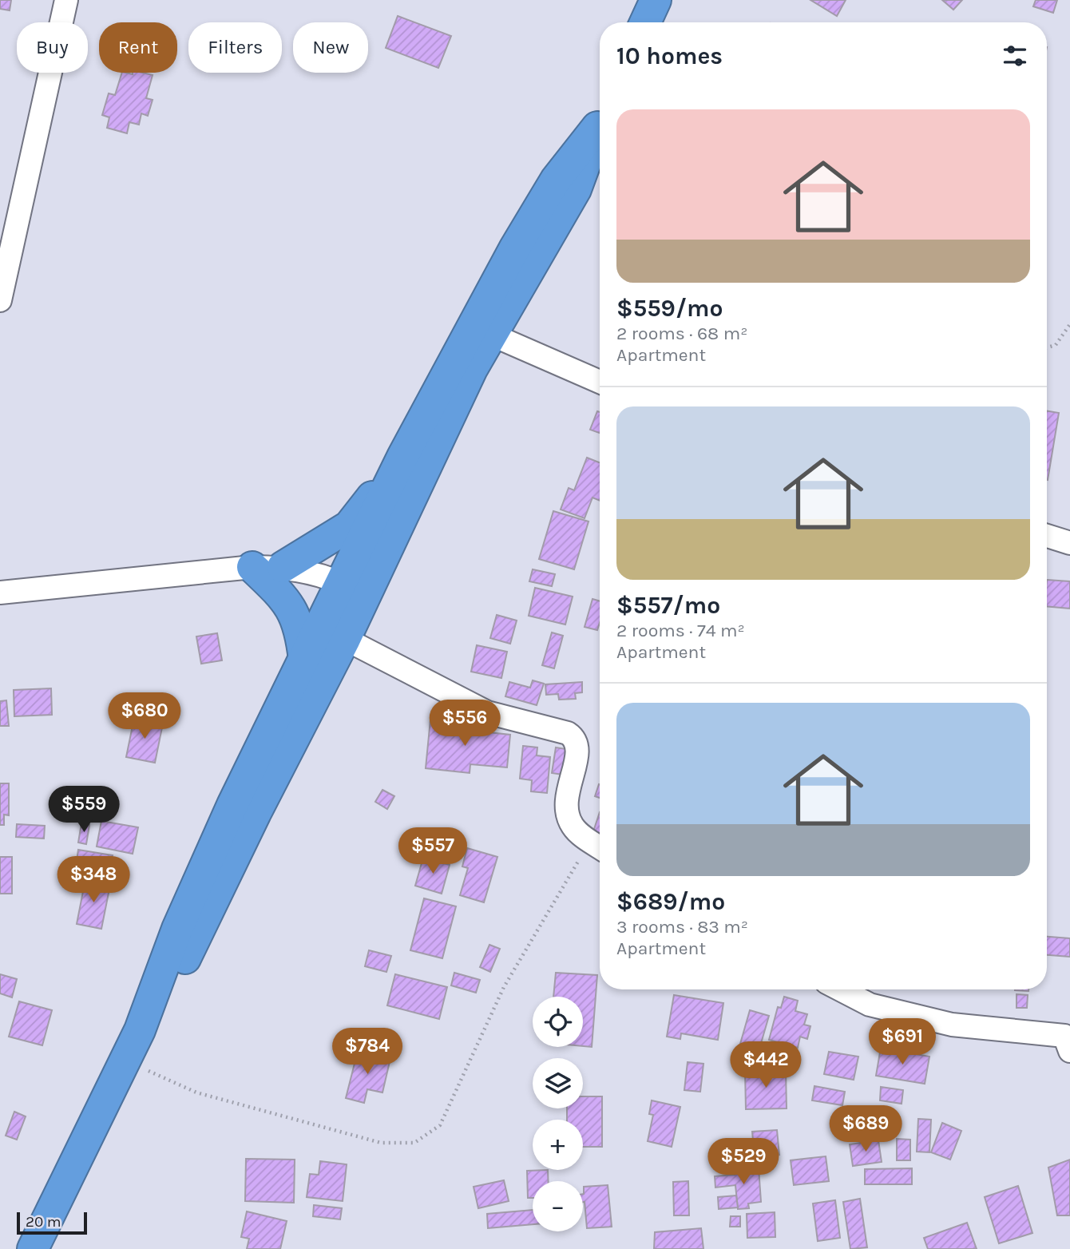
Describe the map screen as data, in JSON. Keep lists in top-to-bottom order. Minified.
{"scale_bar":"20 m","page":{"chip":["Buy","Rent","Filters","New"],"heading":"10 homes","list":[{"name":"$559/mo","note":"2 rooms · 68 m² · Apartment"},{"name":"$557/mo","note":"2 rooms · 74 m² · Apartment"},{"name":"$689/mo","note":"3 rooms · 83 m² · Apartment"}],"price":["$680","$556","$559","$557","$348","$691","$784","$442","$689","$529"],"map_buttons":["+","−"],"scale":"20 m"}}
